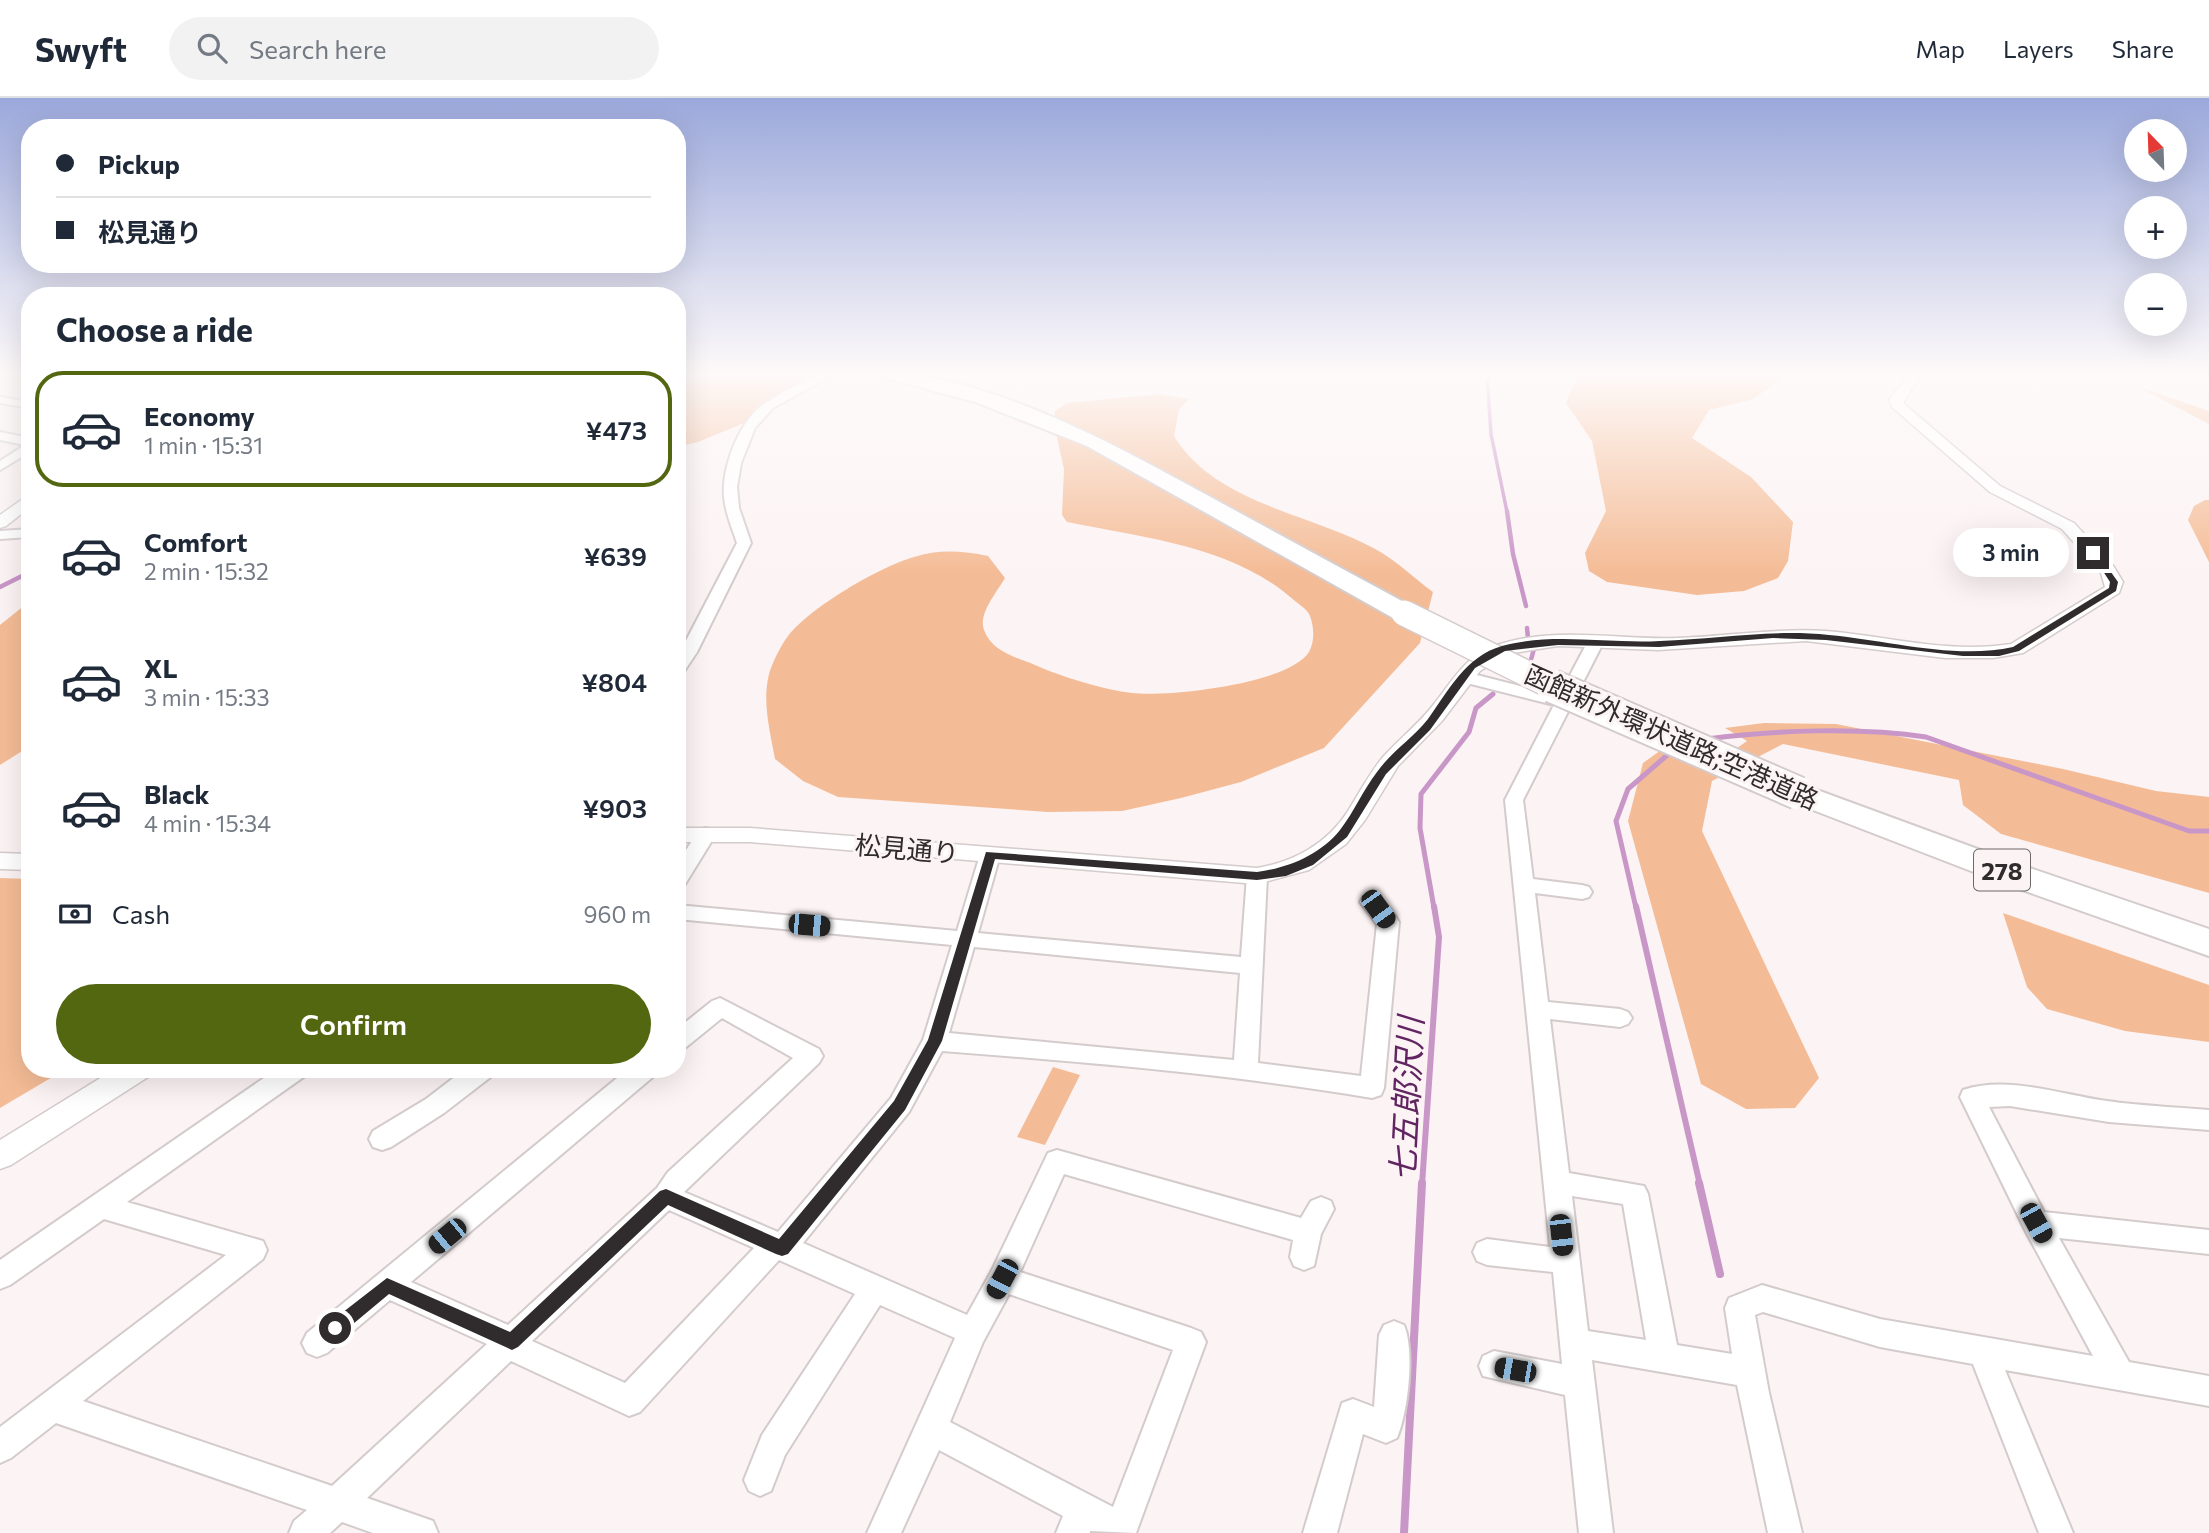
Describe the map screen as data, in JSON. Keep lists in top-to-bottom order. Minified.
{"streets":{"highway":["函館新外環状道路;空港道路","278"],"street":["松見通り"]},"water":["七五郎沢川"],"north":"top left","page":{"header":"Swyft","search":"Search here","nav":["Map","Layers","Share"],"map_buttons":["+","−"],"banner":["Pickup","松見通り"],"heading":"Choose a ride","list":[{"name":"Economy","note":"1 min · 15:31","value":"¥473"},{"name":"Comfort","note":"2 min · 15:32","value":"¥639"},{"name":"XL","note":"3 min · 15:33","value":"¥804"},{"name":"Black","note":"4 min · 15:34","value":"¥903"}],"bubble":"3 min","pay":["Cash","960 m"],"buttons":"Confirm"}}
